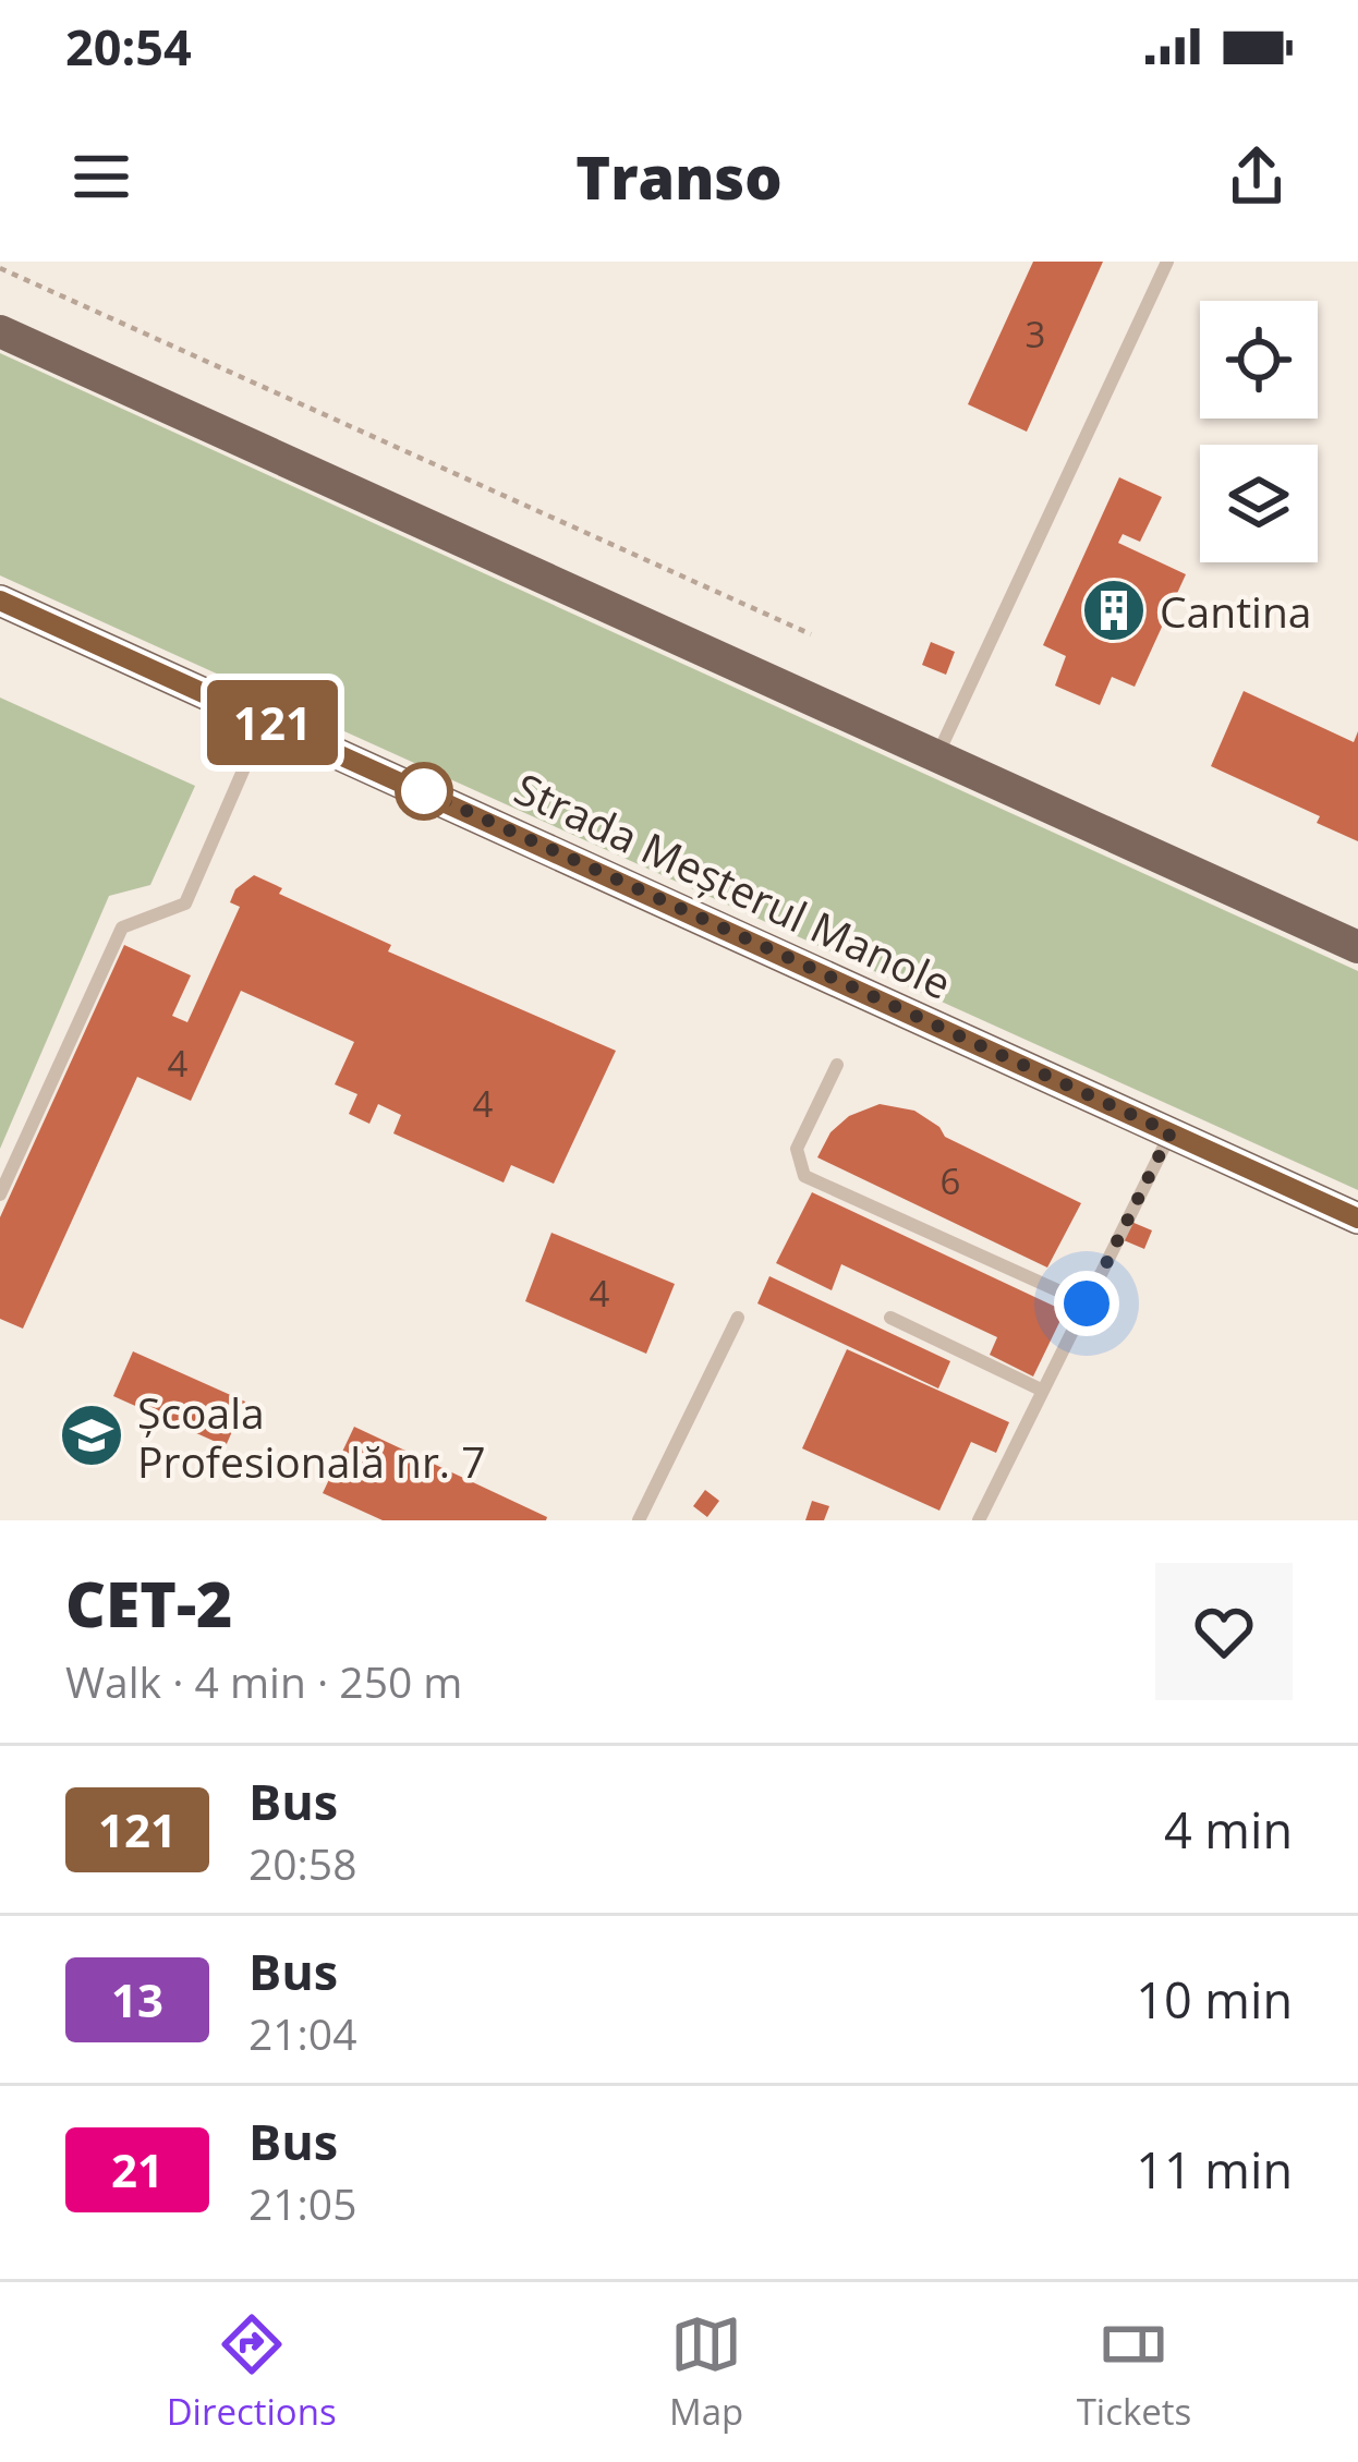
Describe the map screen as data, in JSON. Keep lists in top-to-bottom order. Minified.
{"streets":{"main road":["Strada Meșterul Manole"]},"places":{"building":["Cantina"],"school or university":["Școala Profesională nr. 7"]},"lines":["bus line 121"],"house_numbers":["3","4","4","6","4"],"page":{"status":"20:54","header":"Transo","on_map":"121","heading":["CET-2","Walk · 4 min · 250 m"],"list":[{"mark":"121","name":"Bus","note":"20:58","value":"4 min"},{"mark":"13","name":"Bus","note":"21:04","value":"10 min"},{"mark":"21","name":"Bus","note":"21:05","value":"11 min"}],"tabs":["Directions","Map","Tickets"]}}
